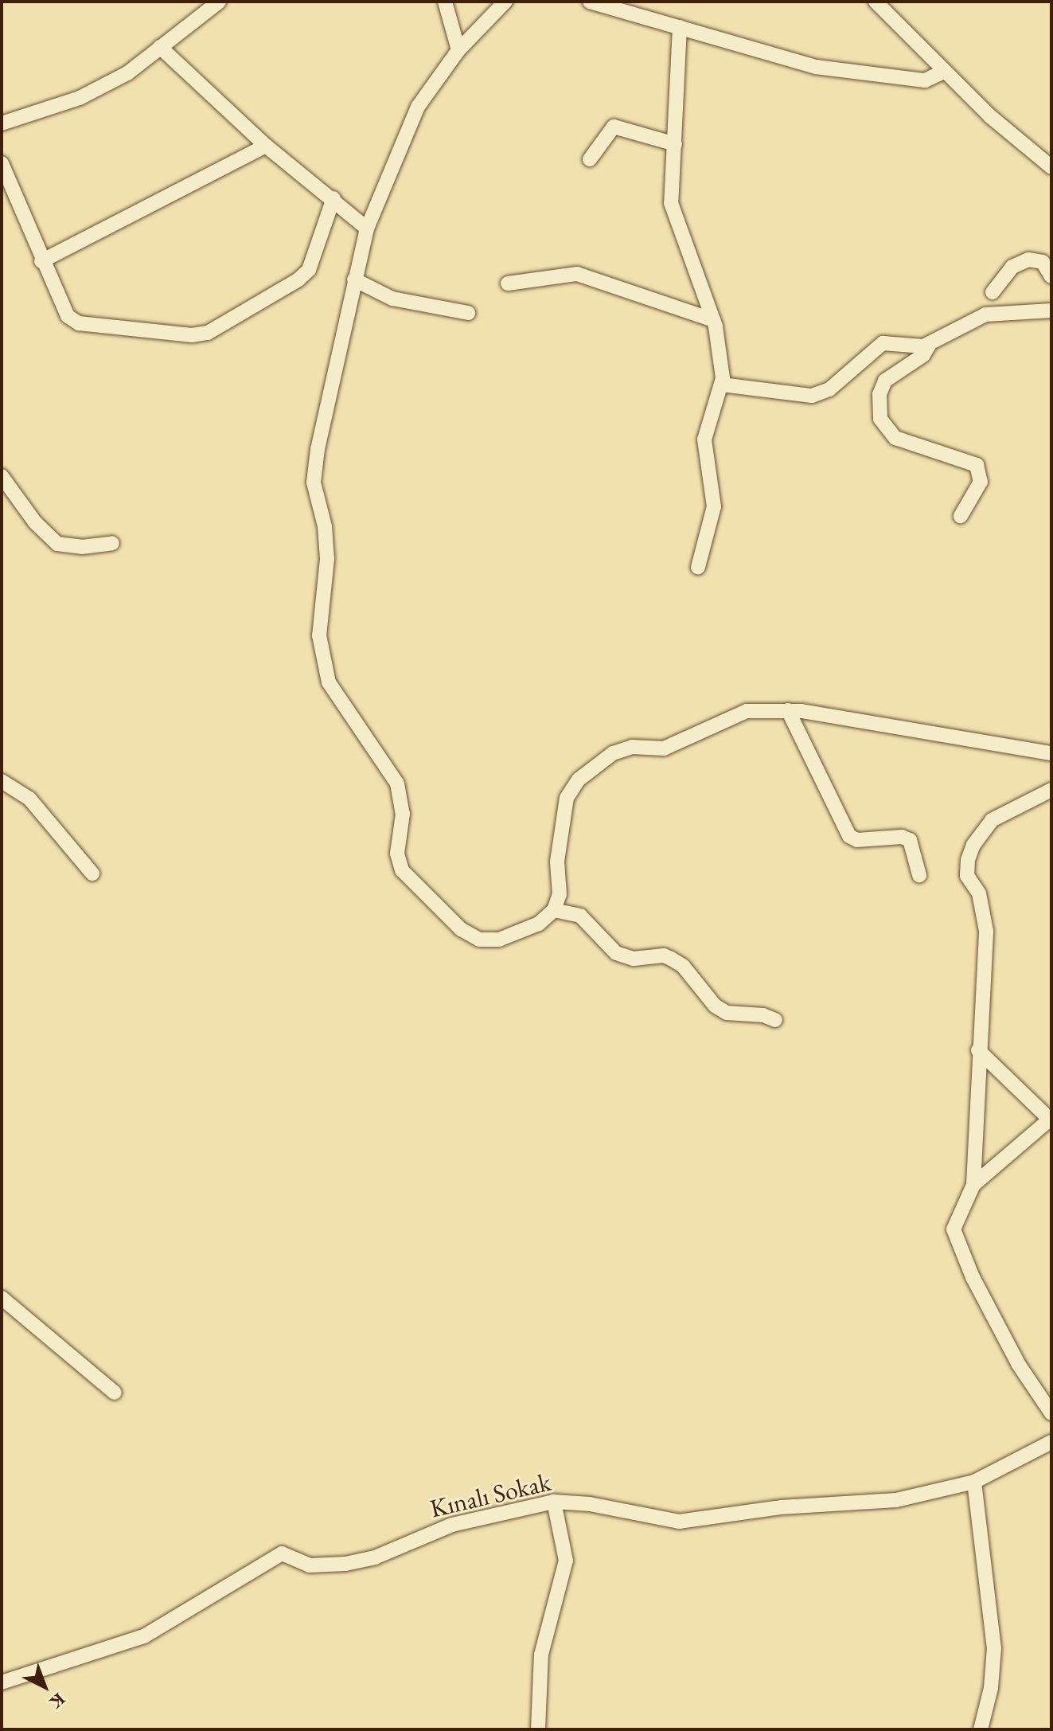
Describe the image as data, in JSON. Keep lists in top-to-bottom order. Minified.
{"streets":{"street":["Kınalı Sokak"]},"north":"bottom right"}
